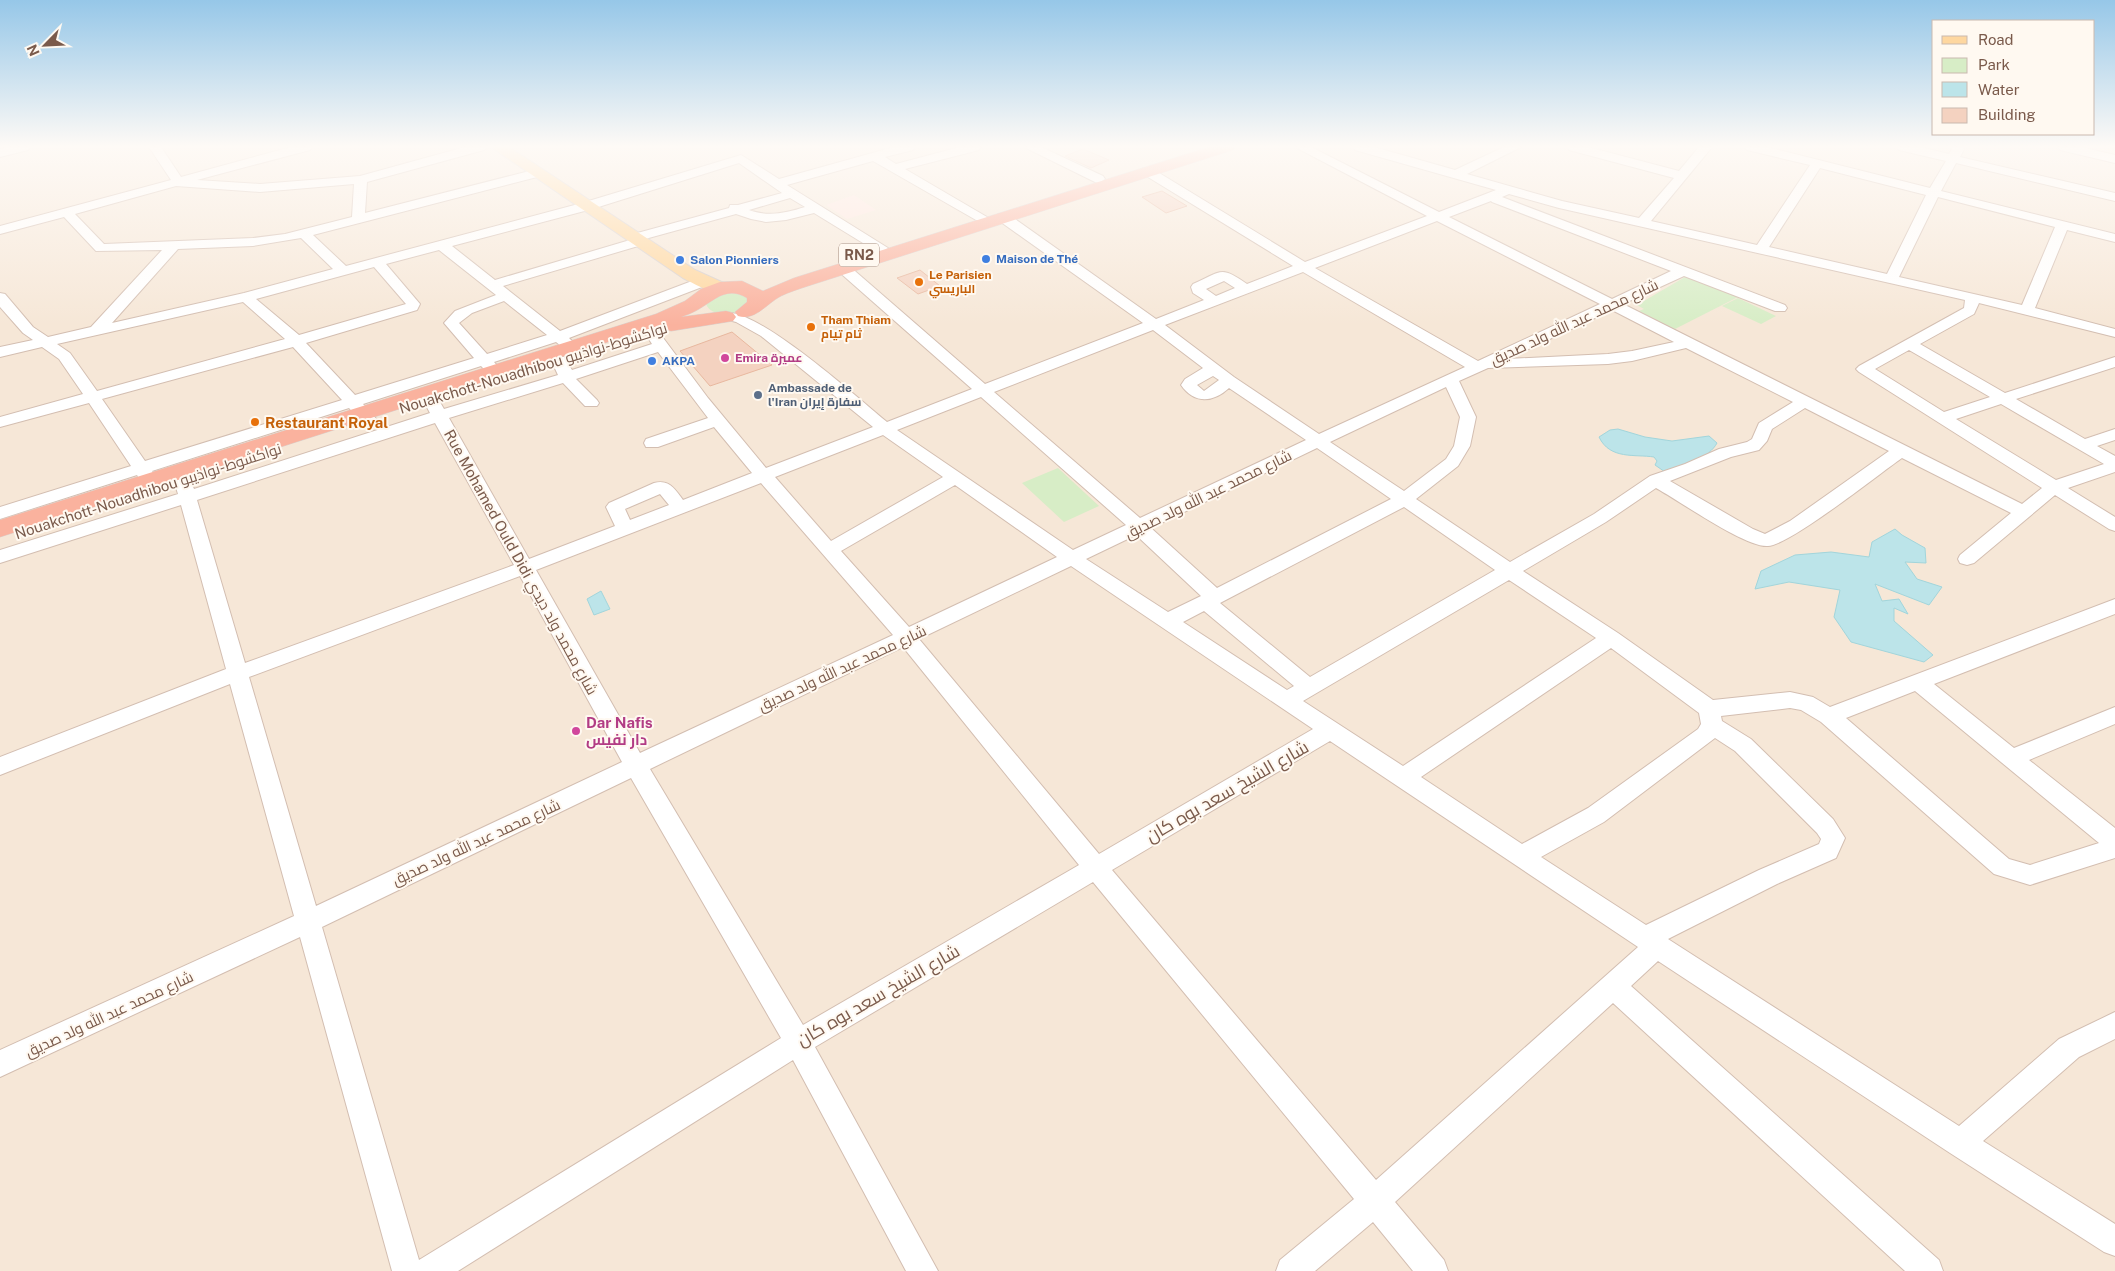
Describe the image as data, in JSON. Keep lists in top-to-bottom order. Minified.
{"streets":{"highway":["RN2","Nouakchott-Nouadhibou نواكشوط-نواذيبو"],"street":["شارع محمد عبد الله ولد صديق","Rue Mohamed Ould Didi شارع محمد ولد ديدي","شارع الشيخ سعد بوه كان"]},"crossings":[["RN2","Nouakchott-Nouadhibou نواكشوط-نواذيبو"],["شارع محمد عبد الله ولد صديق","Rue Mohamed Ould Didi شارع محمد ولد ديدي"],["Nouakchott-Nouadhibou نواكشوط-نواذيبو","Rue Mohamed Ould Didi شارع محمد ولد ديدي"],["Rue Mohamed Ould Didi شارع محمد ولد ديدي","شارع الشيخ سعد بوه كان"]],"places":["Maison de Thé","Salon Pionniers","Le Parisien الباريسي","Tham Thiam ثام تيام","Emira عميرة","AKPA","Ambassade de l'Iran سفارة إيران","Restaurant Royal","Dar Nafis دار نفيس"],"legend":["Road","Park","Water","Building"],"north":"bottom left"}
